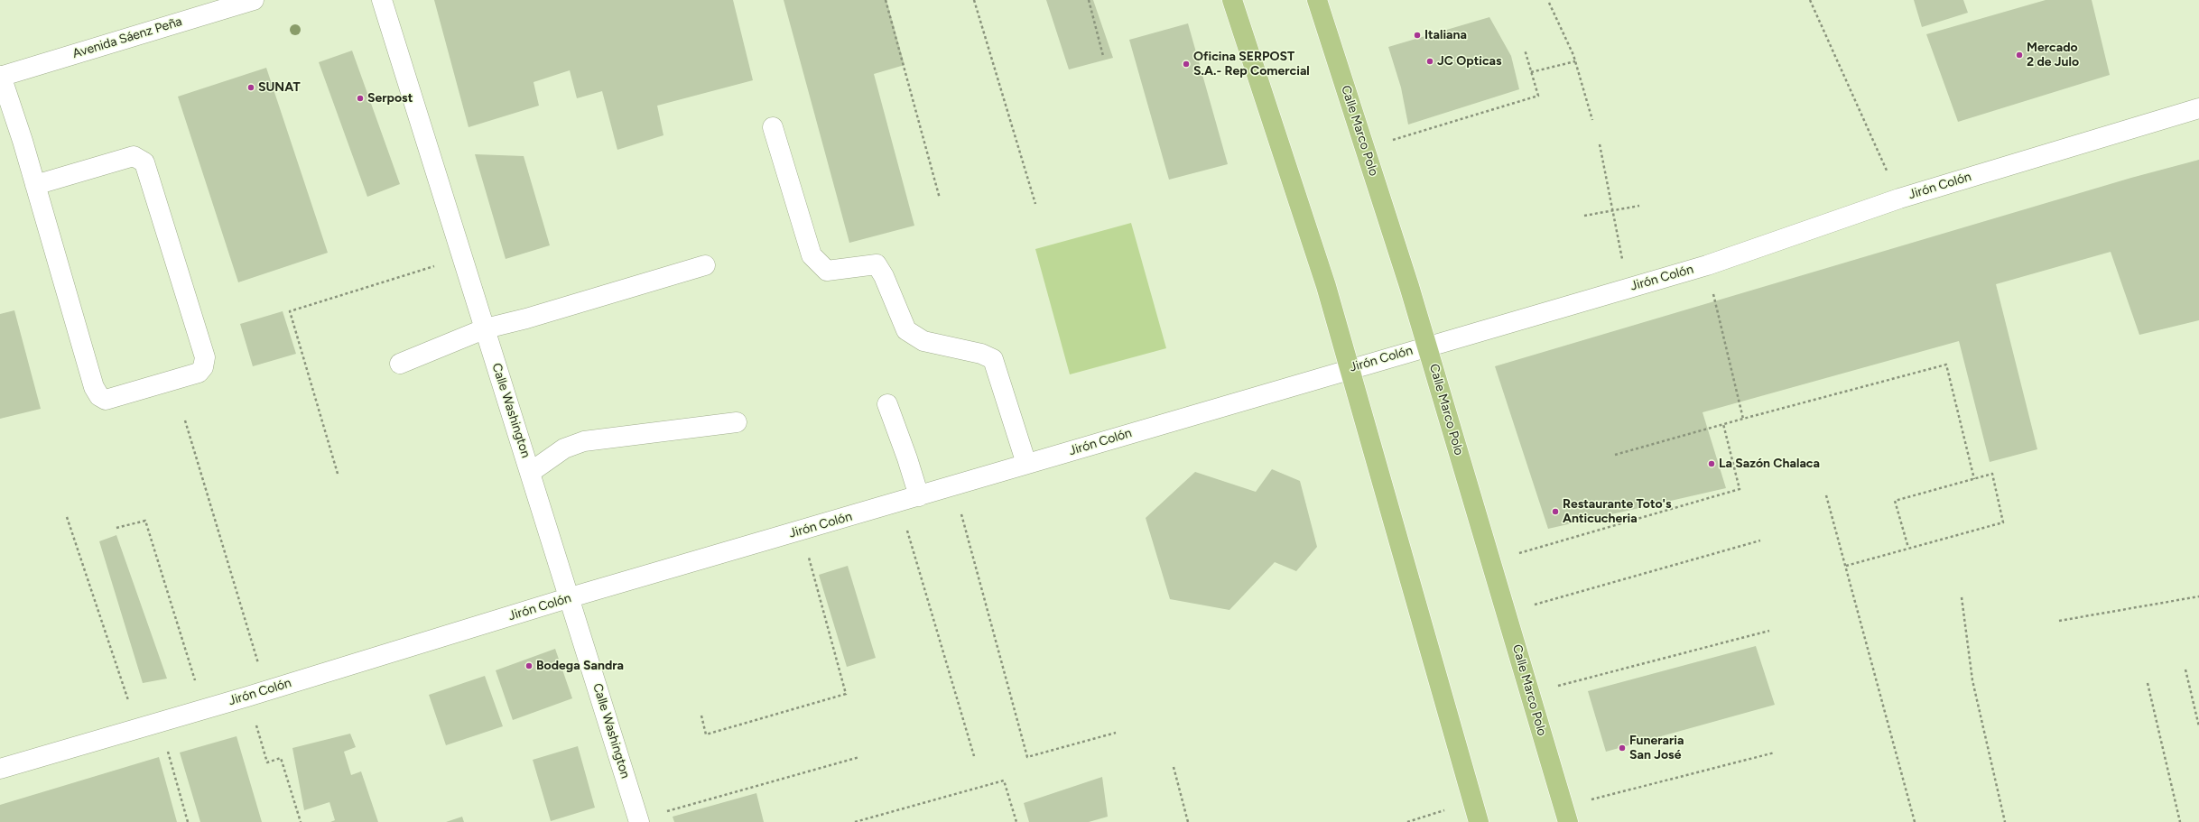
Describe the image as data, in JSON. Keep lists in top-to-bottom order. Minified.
{"streets":{"main road":["Calle Marco Polo"],"street":["Avenida Sáenz Peña","Jirón Colón","Calle Washington"]},"crossings":[["Calle Marco Polo","Jirón Colón"],["Jirón Colón","Calle Washington"]],"places":["Italiana","Mercado 2 de Julo","JC Opticas","Oficina SERPOST S.A.- Rep Comercial","SUNAT","Serpost","La Sazón Chalaca","Restaurante Toto's Anticucheria","Bodega Sandra","Funeraria San José"]}
